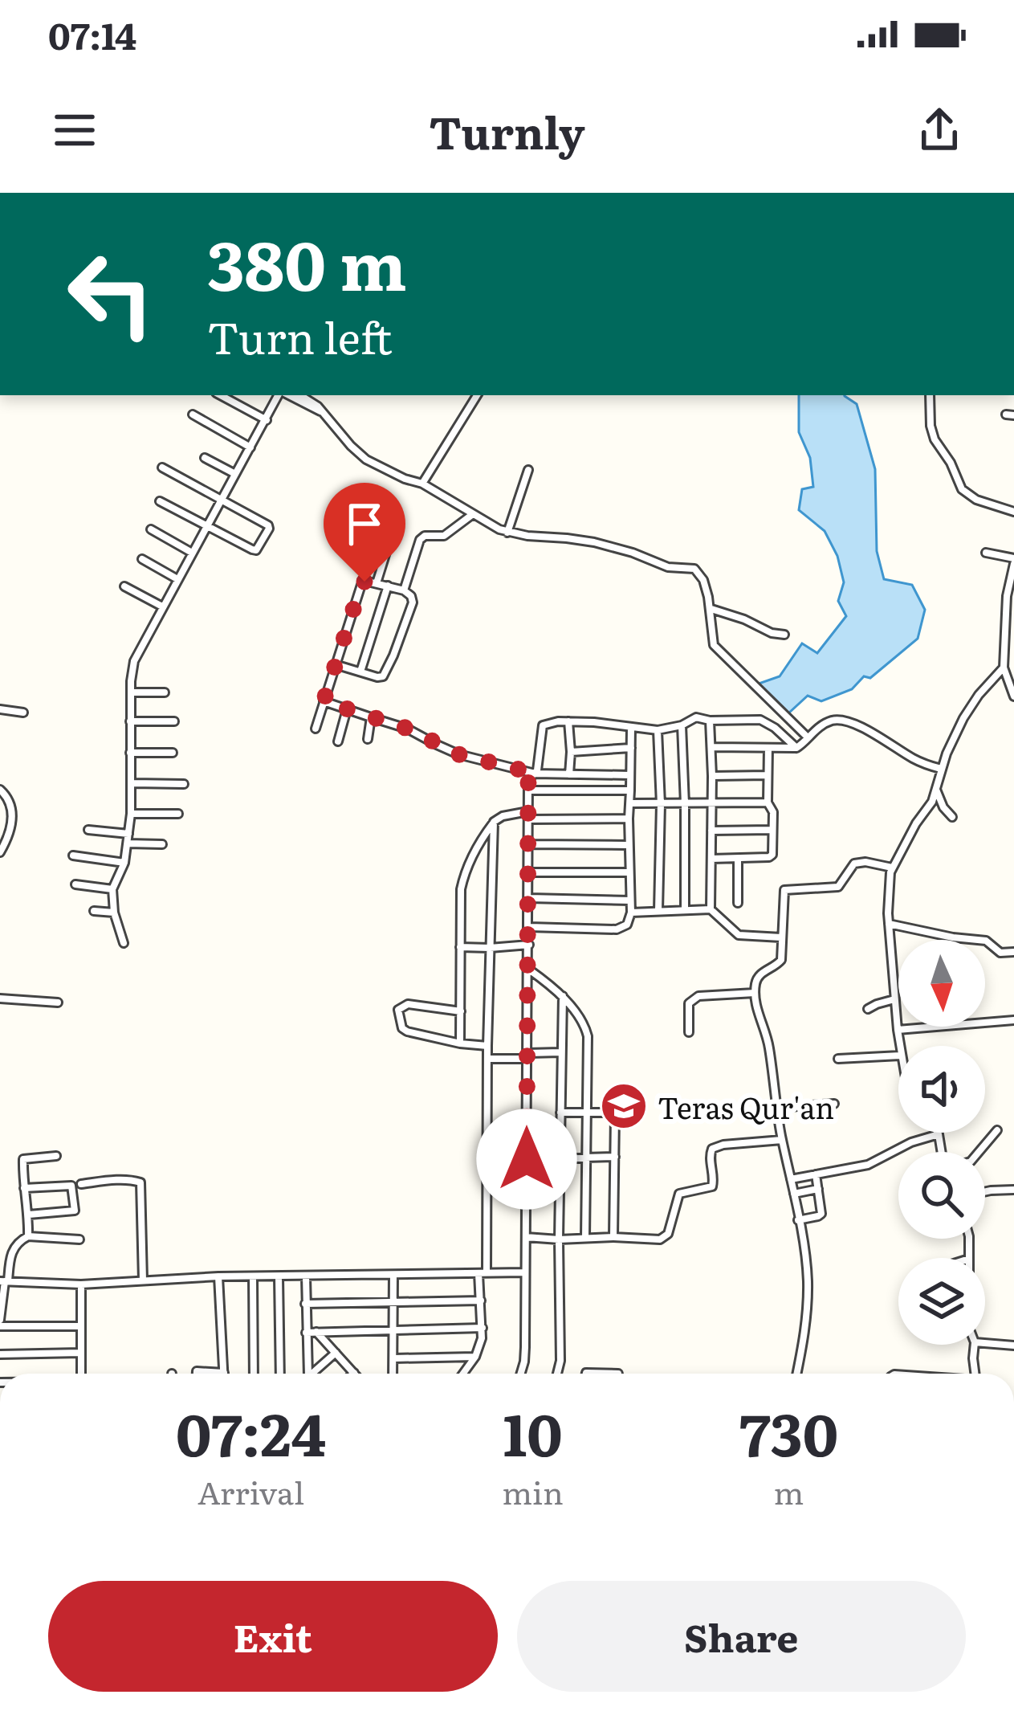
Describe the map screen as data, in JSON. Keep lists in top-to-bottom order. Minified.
{"places":{"school or university":["Teras Qur'an"]},"north":"bottom","page":{"status":"07:14","header":"Turnly","turn":["380 m","Turn left"],"eta":["07:24","Arrival","10","min","730","m"],"buttons":["Exit","Share"]}}
